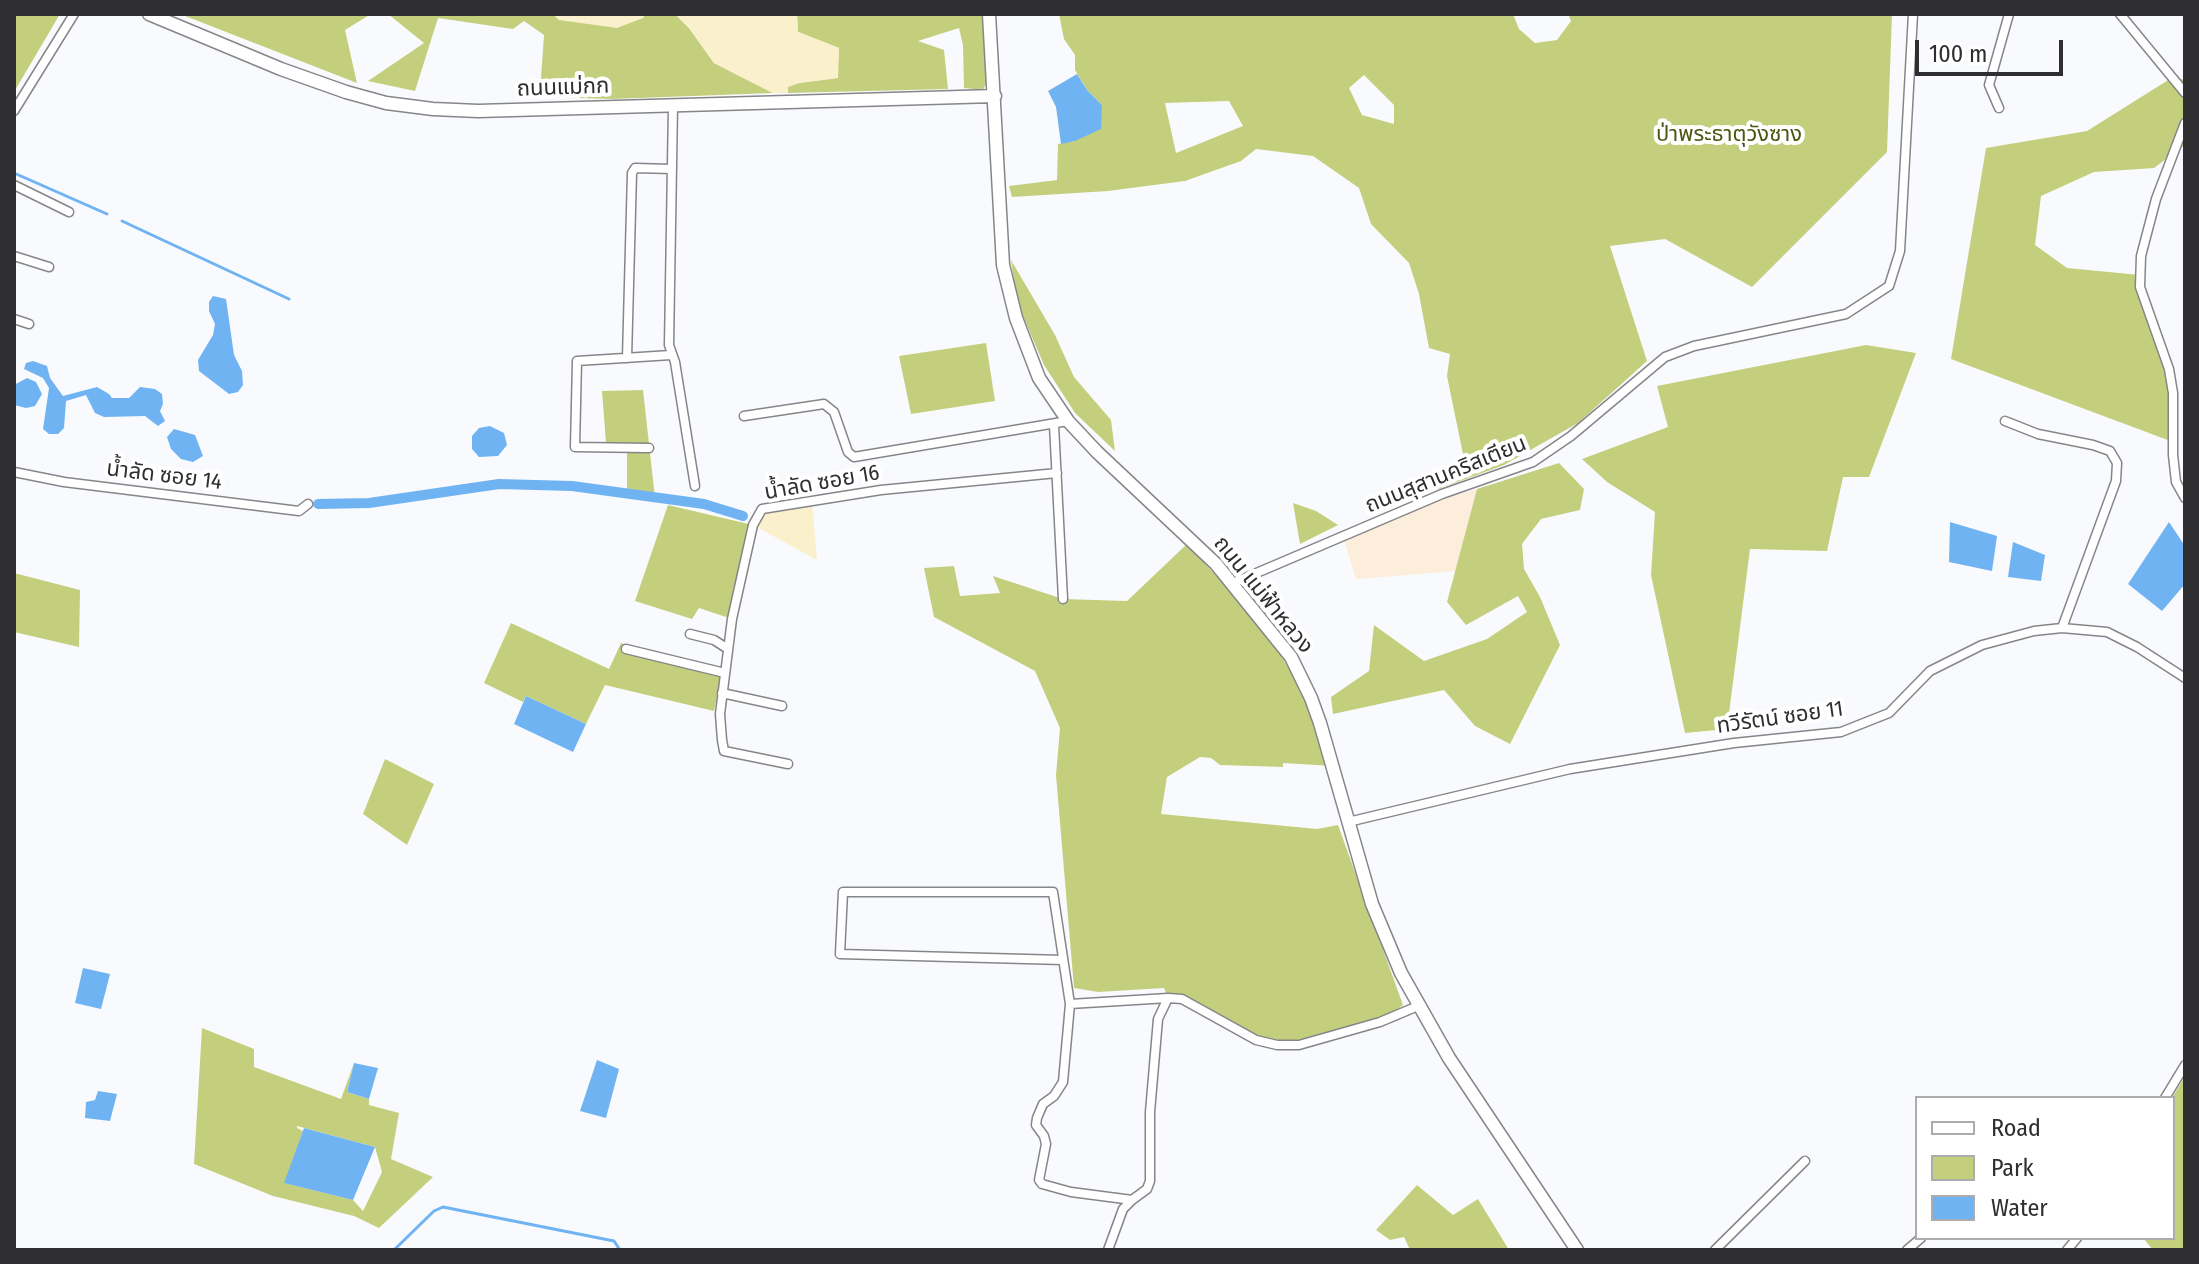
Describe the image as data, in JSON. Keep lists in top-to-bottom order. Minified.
{"streets":{"street":["ถนนแม่กก","ถนนสุสานคริสเตียน","น้ำลัด ซอย 14","น้ำลัด ซอย 16","ถนน แม่ฟ้าหลวง","ทวีรัตน์ ซอย 11"]},"crossings":[["ถนนแม่กก","ถนน แม่ฟ้าหลวง"],["ถนนสุสานคริสเตียน","ถนน แม่ฟ้าหลวง"],["ถนน แม่ฟ้าหลวง","ทวีรัตน์ ซอย 11"]],"parks":["ป่าพระธาตุวังซาง"],"legend":["Road","Park","Water"],"scale_bar":"100 m"}
